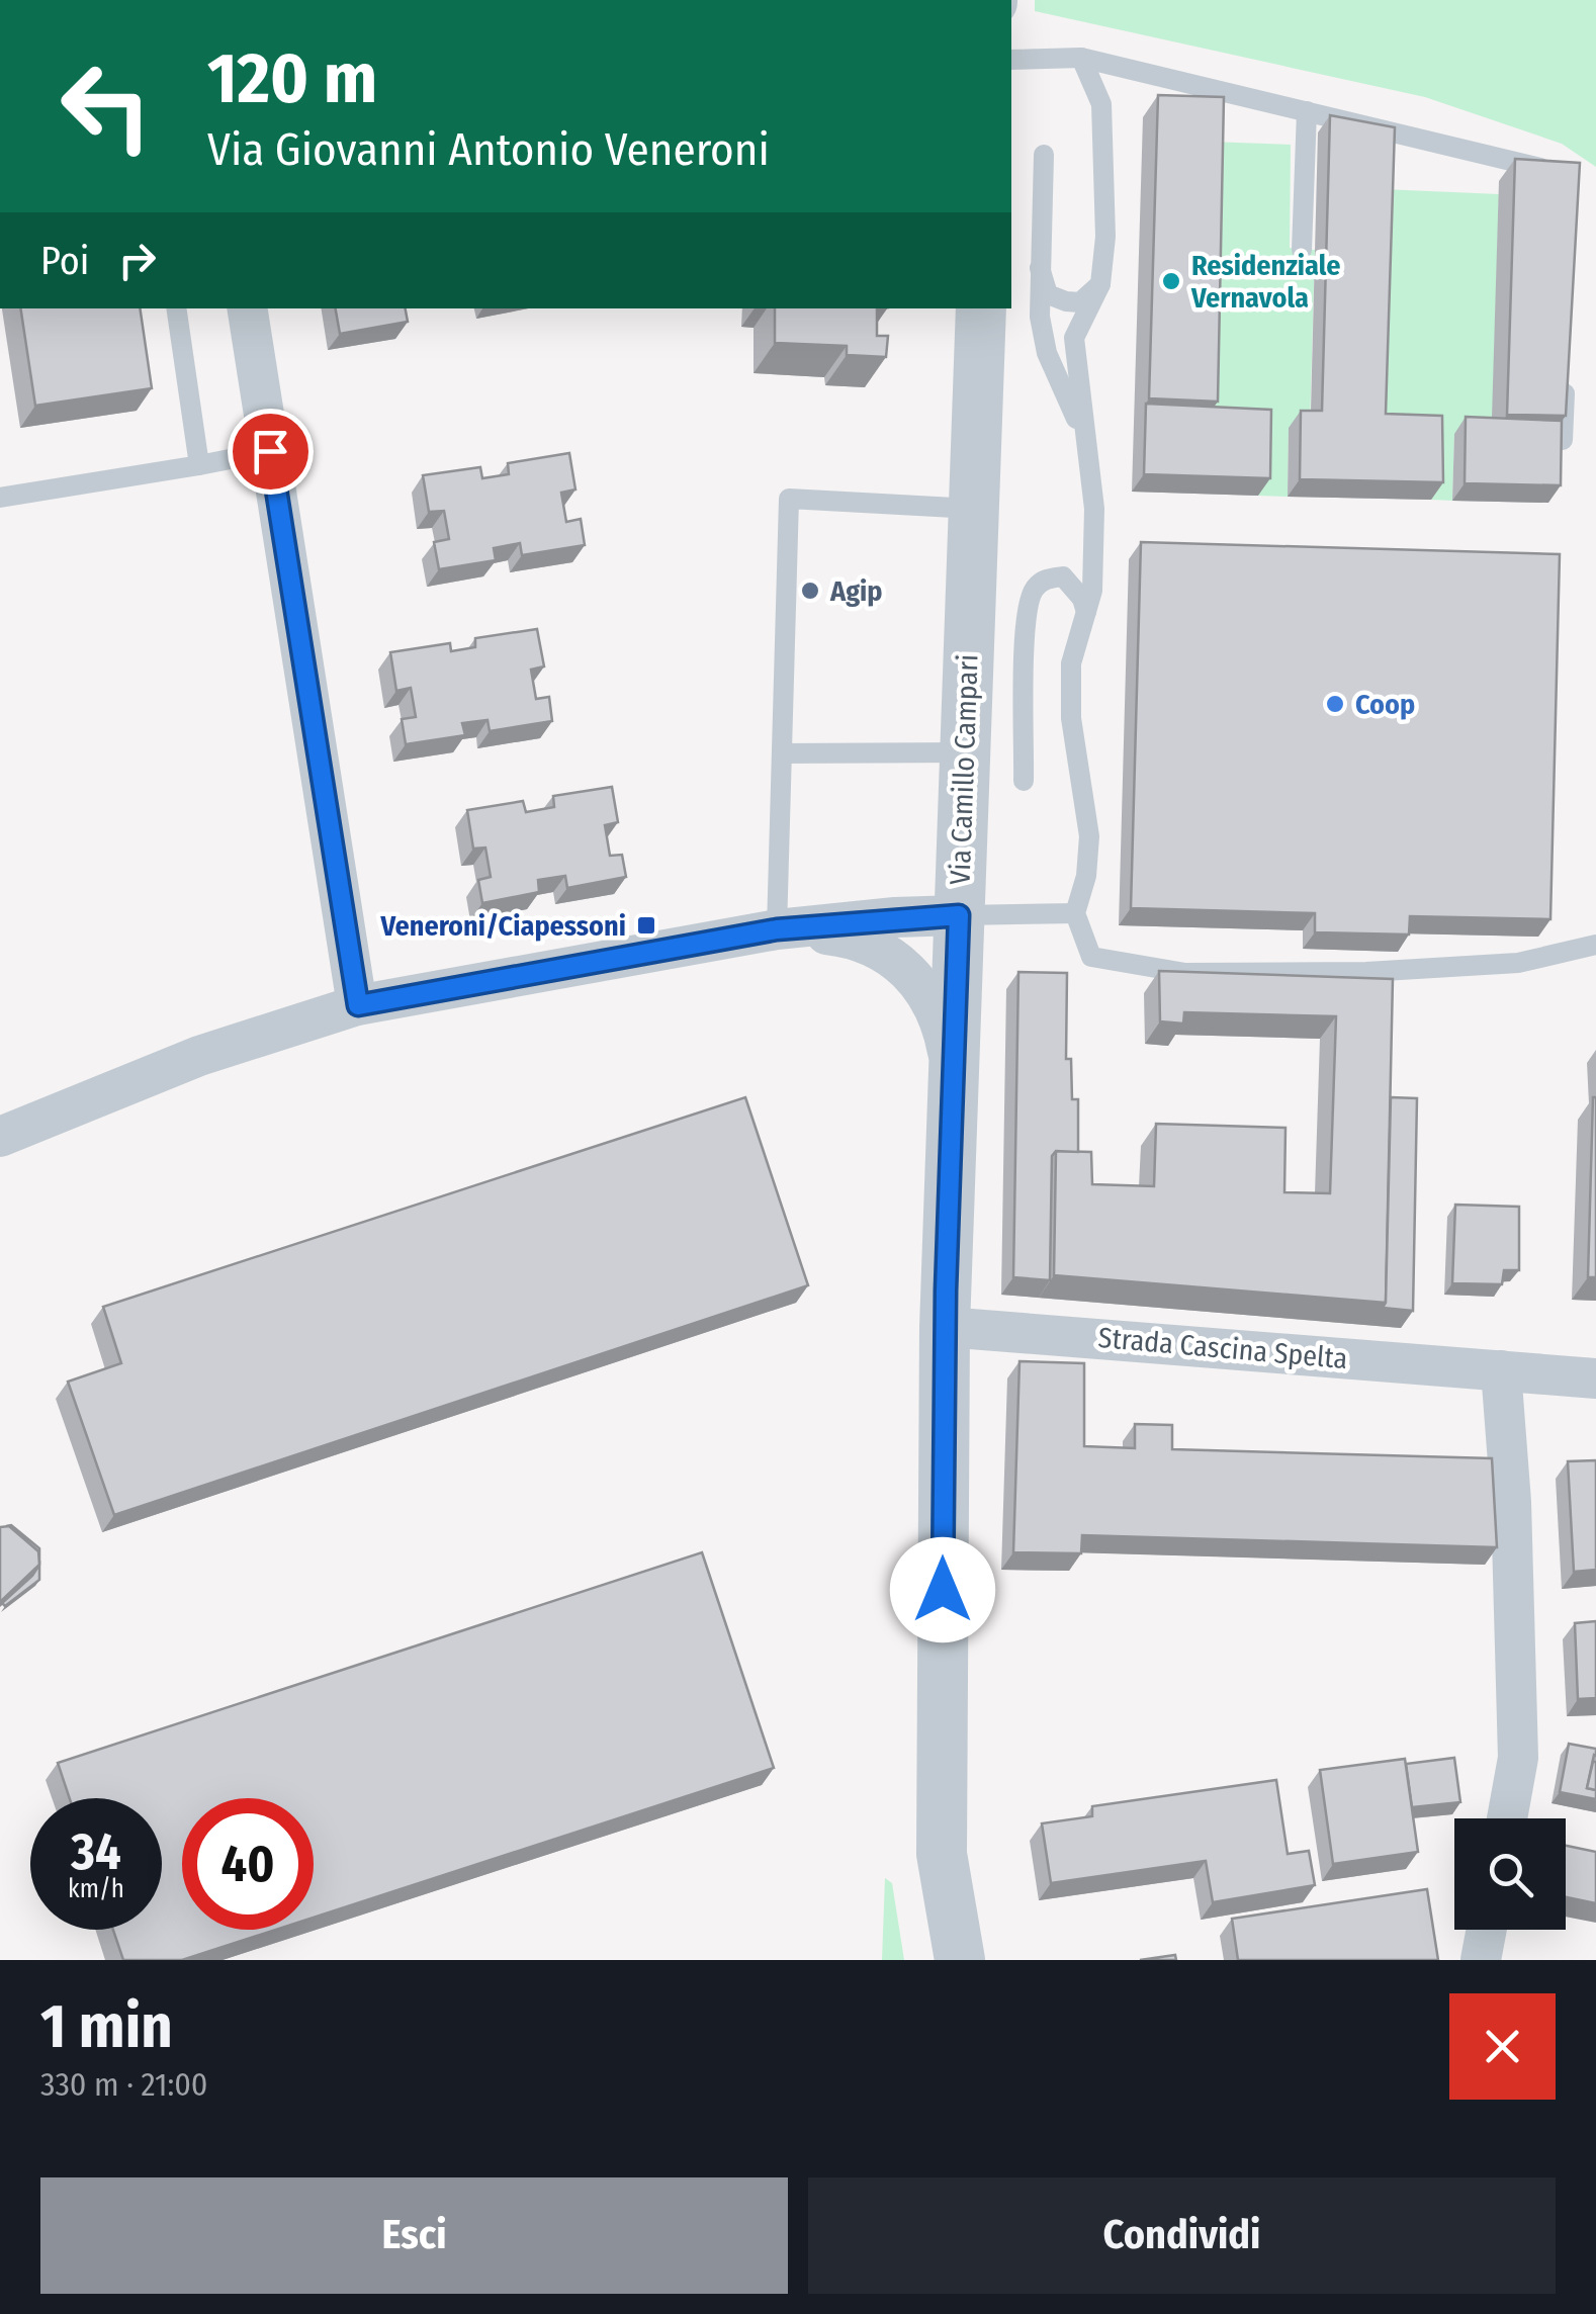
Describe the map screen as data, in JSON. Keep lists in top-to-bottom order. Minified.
{"streets":{"street":["Via Camillo Campari","Strada Cascina Spelta"]},"crossings":[["Via Camillo Campari","Strada Cascina Spelta"]],"places":{"other":["Residenziale Vernavola","Agip","Coop"],"transit":["Veneroni/Ciapessoni"]},"page":{"turn":["120 m","Via Giovanni Antonio Veneroni"],"then":"Poi","speed":"34 km/h","limit":"40","heading":["1 min","330 m · 21:00"],"buttons":["Esci","Condividi"]}}
